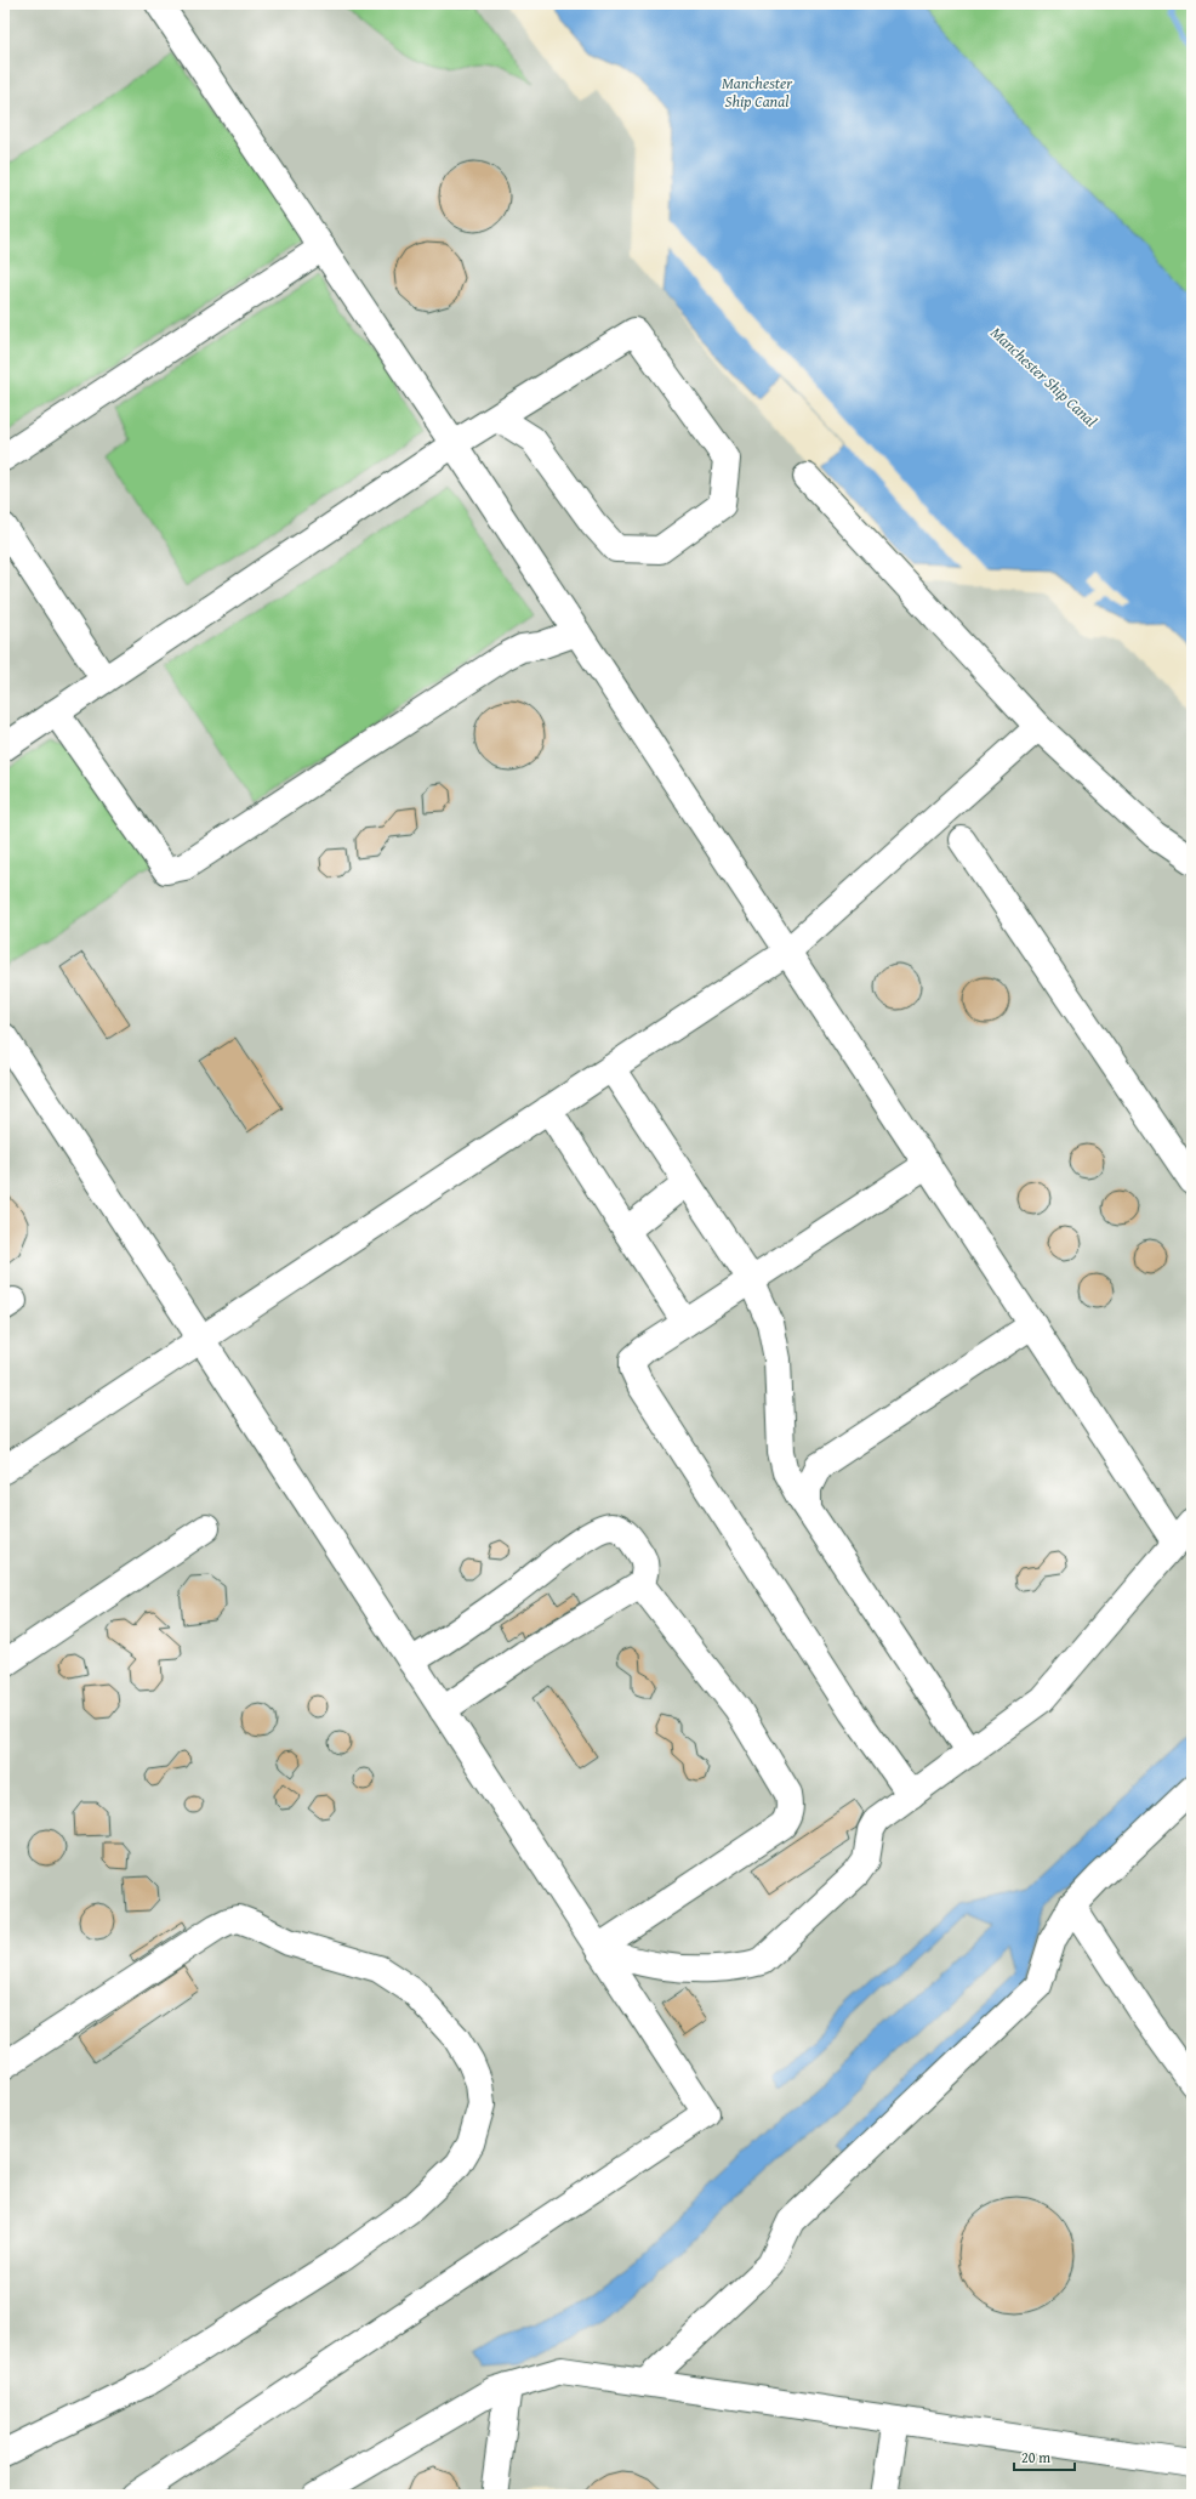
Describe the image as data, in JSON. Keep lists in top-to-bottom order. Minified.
{"water":["Manchester Ship Canal"],"scale_bar":"20 m"}
